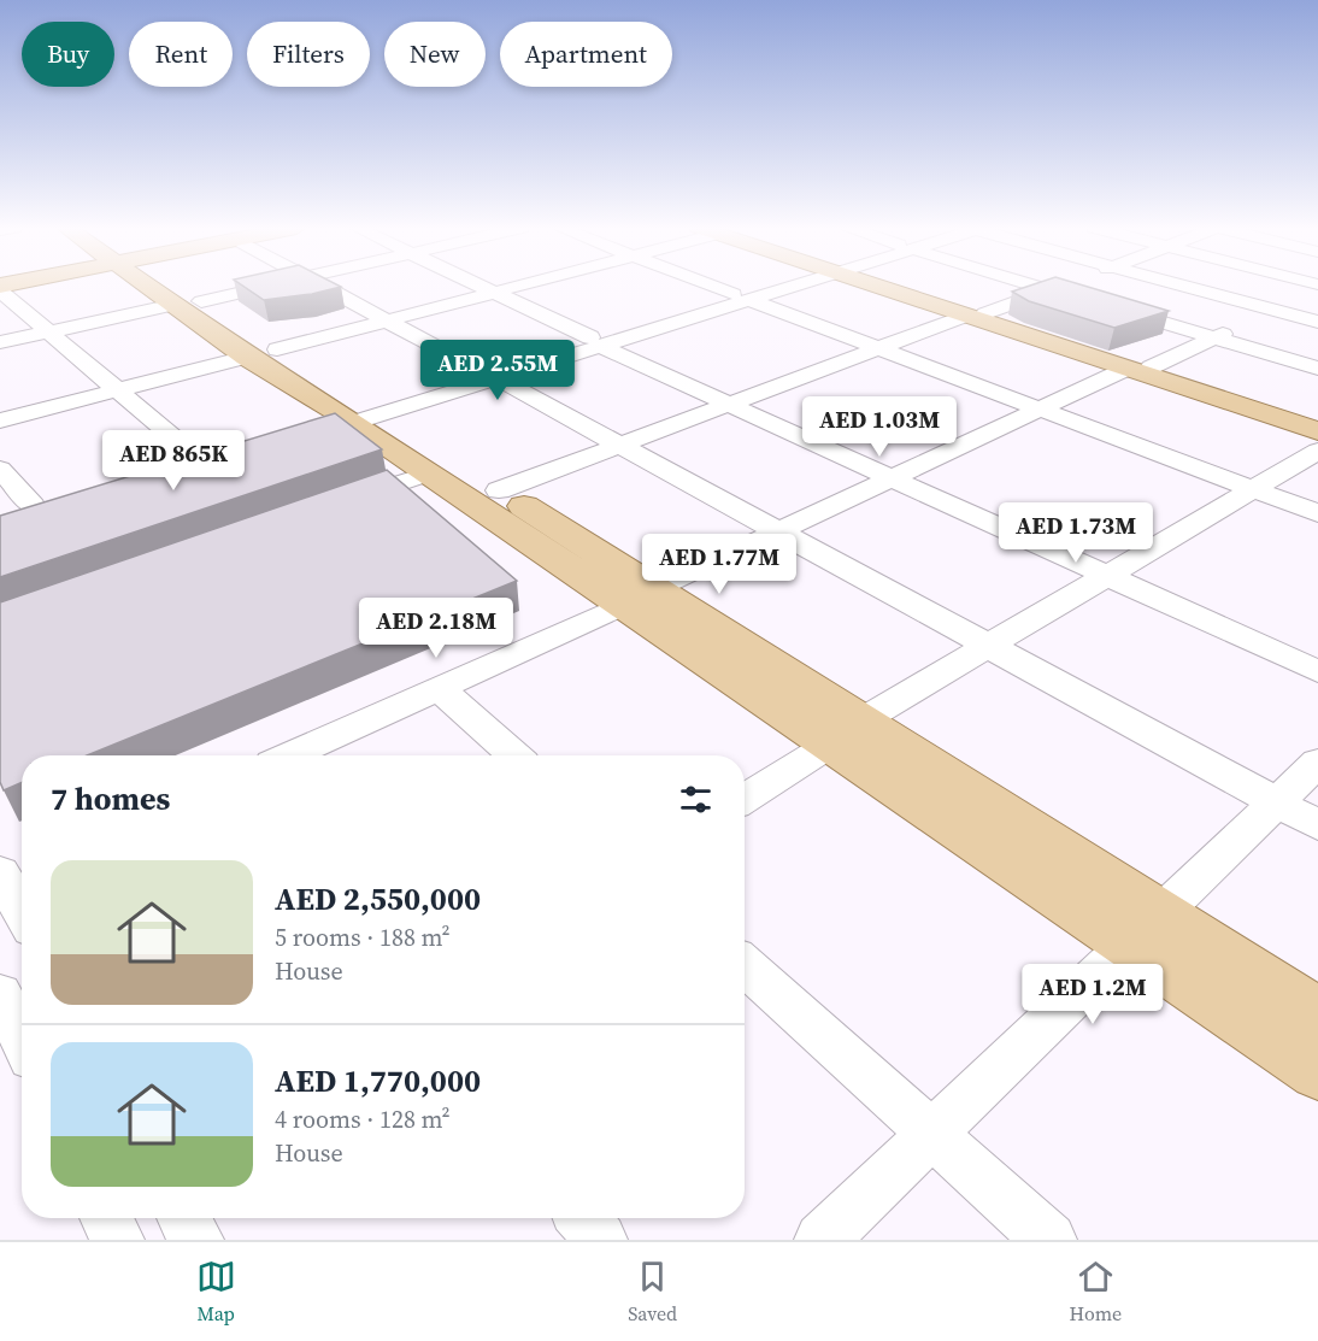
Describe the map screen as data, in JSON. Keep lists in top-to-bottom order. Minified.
{"page":{"chip":["Buy","Rent","Filters","New","Apartment"],"price":["AED 2.55M","AED 1.03M","AED 865K","AED 1.73M","AED 1.77M","AED 2.18M","AED 1.2M"],"heading":"7 homes","list":[{"name":"AED 2,550,000","note":"5 rooms · 188 m² · House"},{"name":"AED 1,770,000","note":"4 rooms · 128 m² · House"}],"tabs":["Map","Saved","Home"]}}
